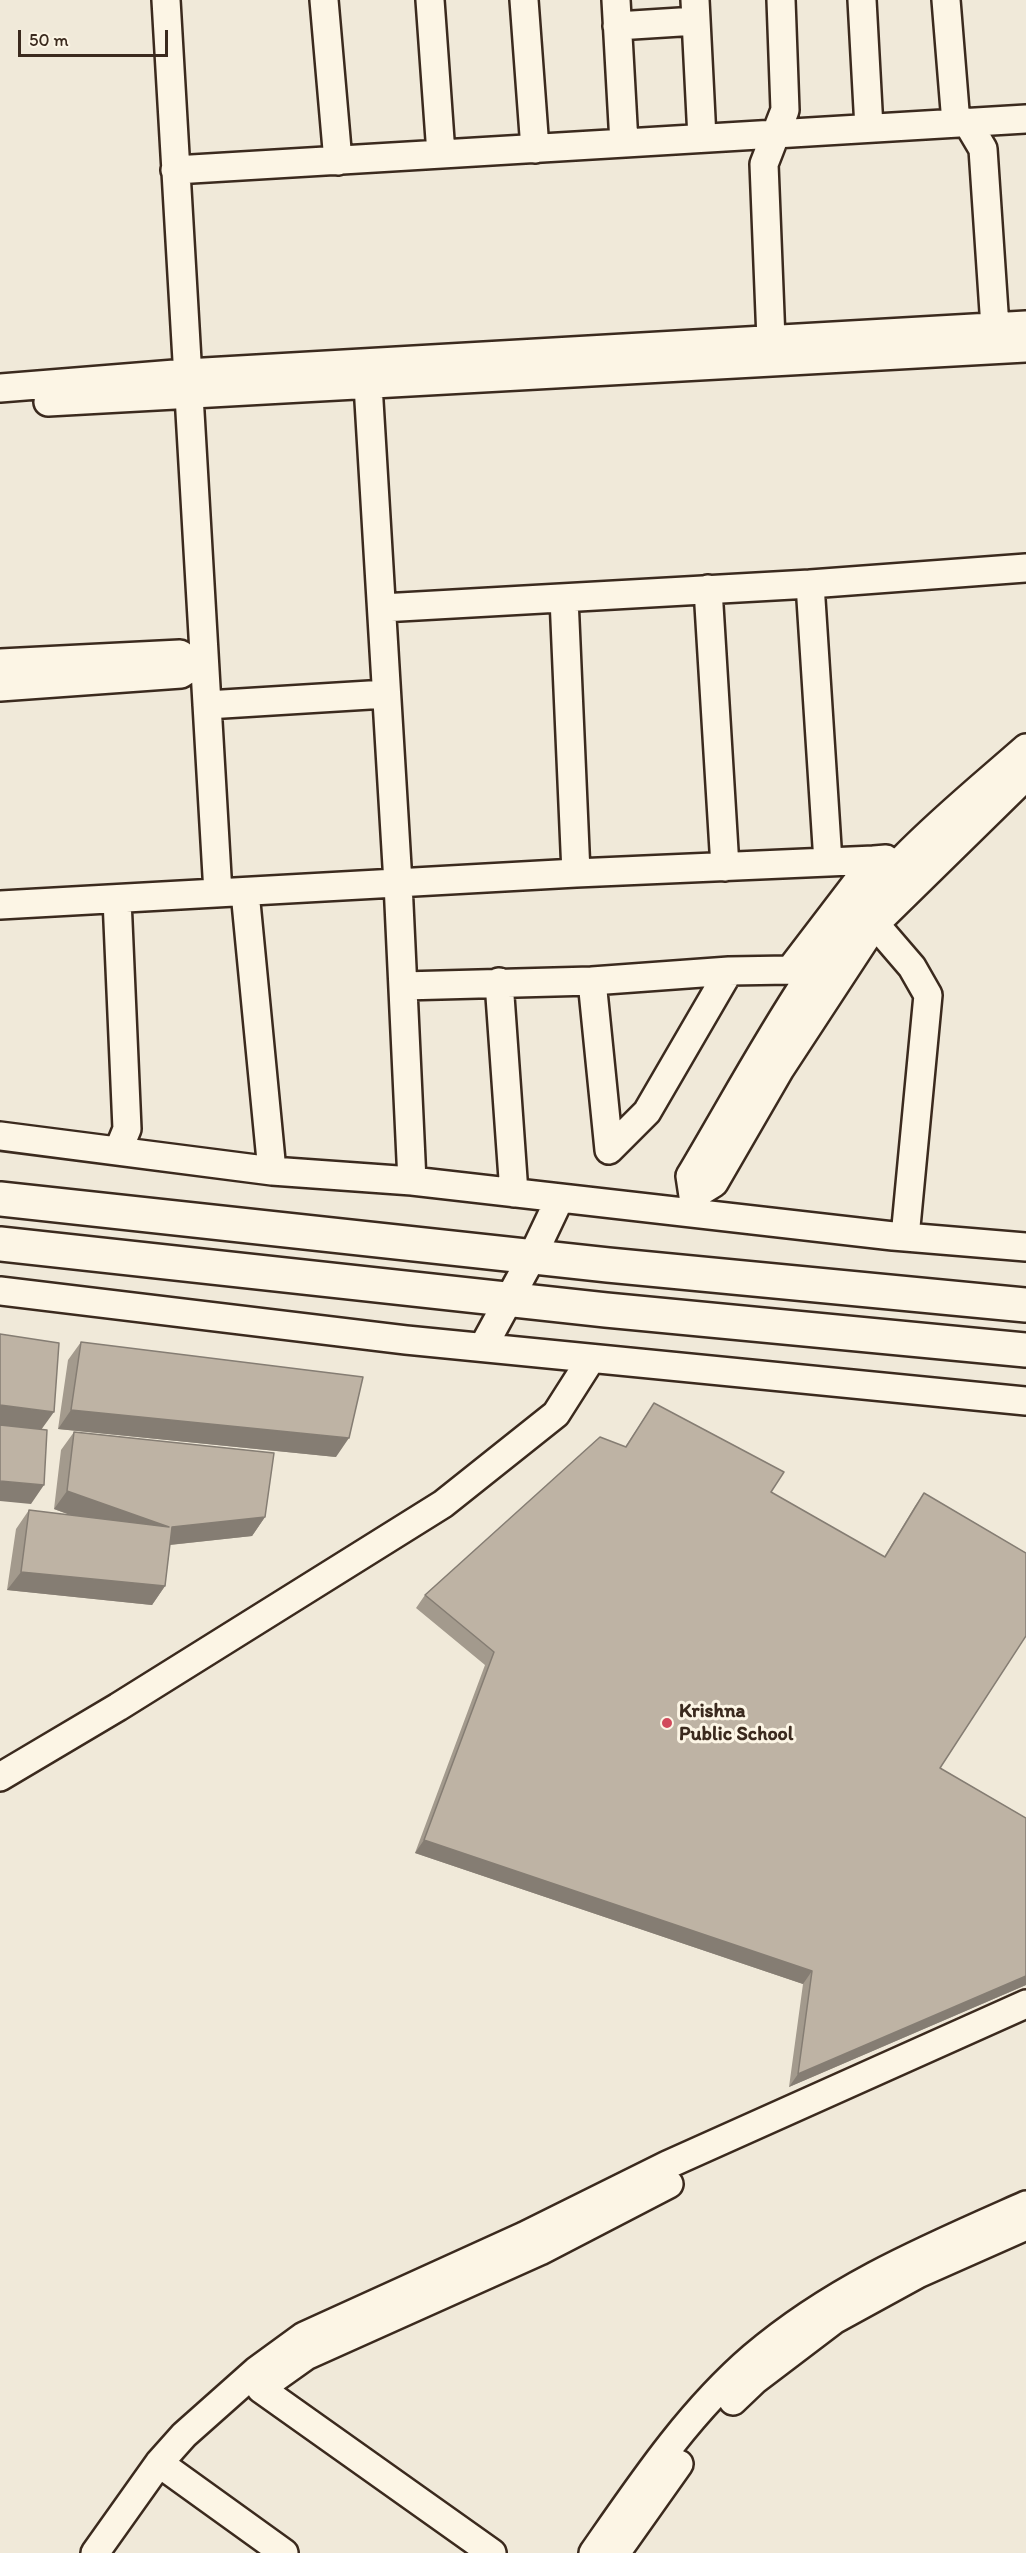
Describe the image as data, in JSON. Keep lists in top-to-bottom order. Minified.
{"places":["Krishna Public School"],"scale_bar":"50 m"}
